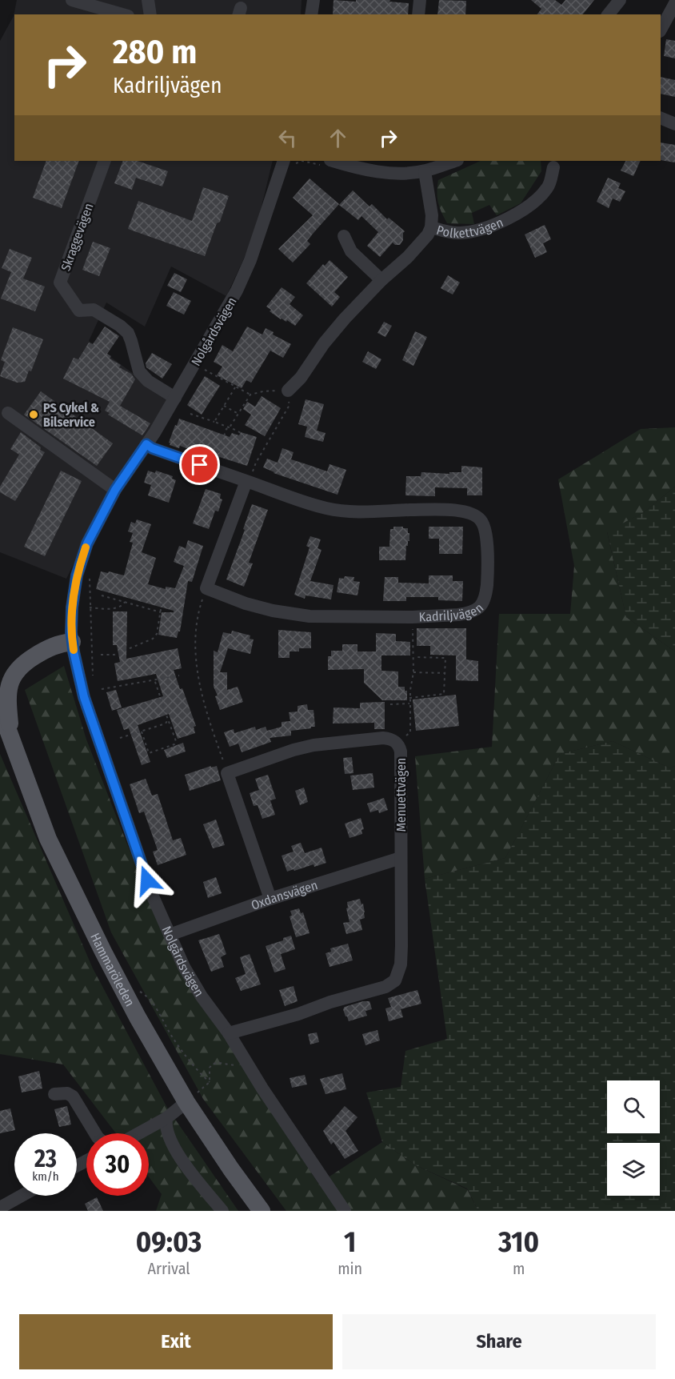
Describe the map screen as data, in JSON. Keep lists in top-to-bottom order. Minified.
{"streets":{"main road":["Hammaröleden"],"street":["Polkettvägen","Skraggevägen","Nolgårdsvägen","Kadriljvägen","Menuettvägen","Oxdansvägen"]},"crossings":[["Skraggevägen","Nolgårdsvägen"],["Nolgårdsvägen","Kadriljvägen"],["Nolgårdsvägen","Menuettvägen"],["Nolgårdsvägen","Oxdansvägen"],["Menuettvägen","Oxdansvägen"]],"places":["PS Cykel & Bilservice"],"page":{"turn":["280 m","Kadriljvägen"],"speed":"23 km/h","limit":"30","eta":["09:03","Arrival","1","min","310","m"],"buttons":["Exit","Share"]}}
